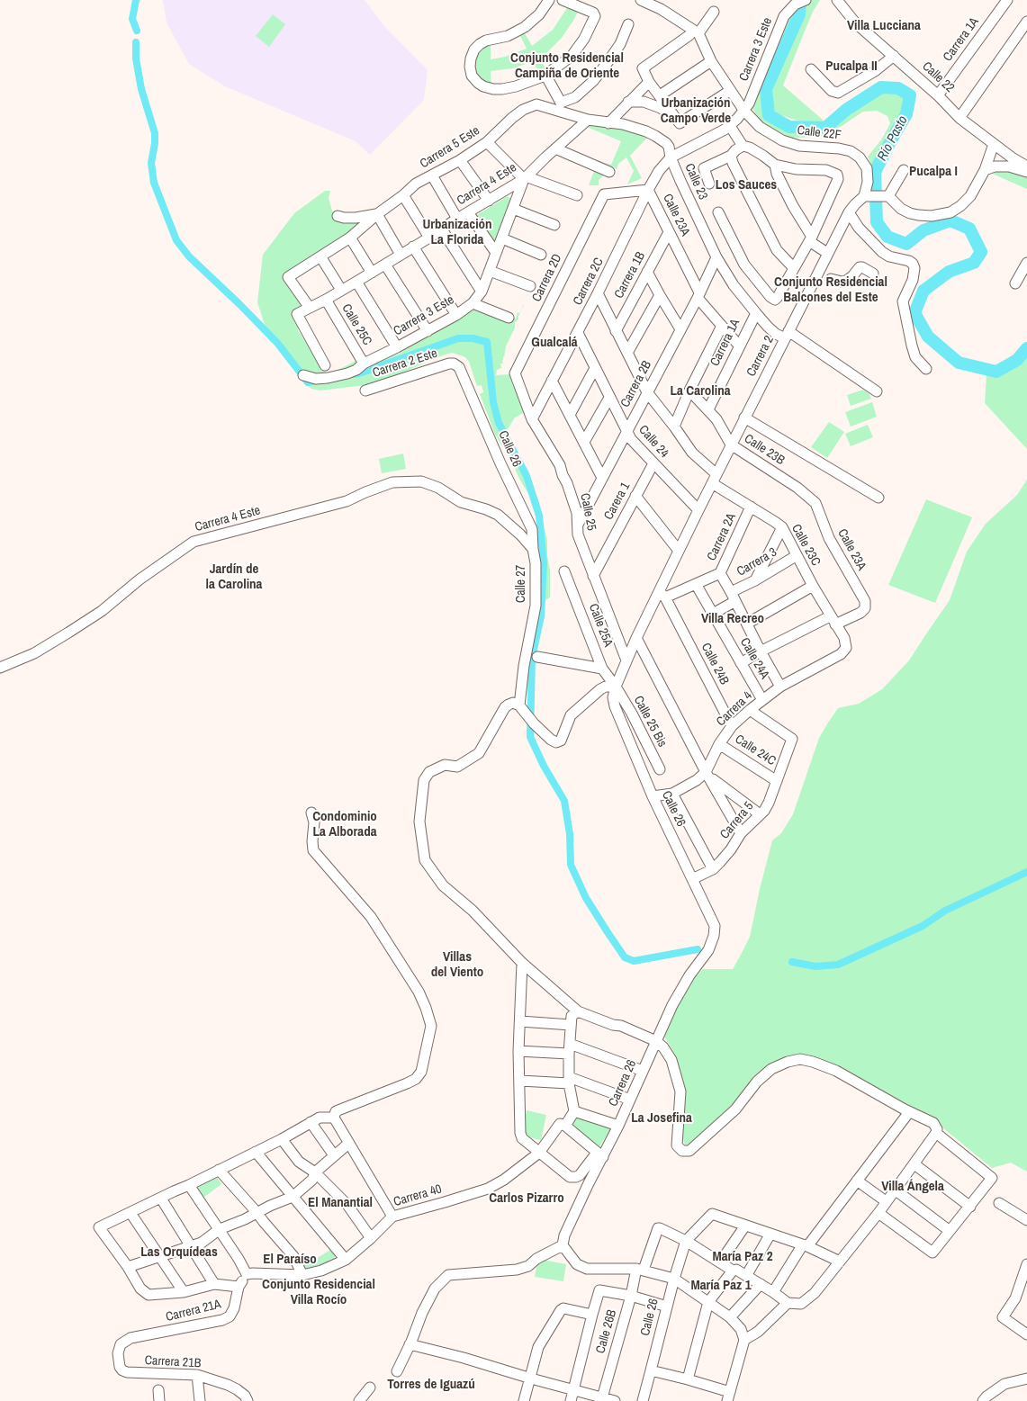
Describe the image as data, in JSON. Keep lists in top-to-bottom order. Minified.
{"streets":{"street":["Carrera 1A","Carrera 3 Este","Calle 22","Calle 22F","Carrera 5 Este","Calle 23","Carrera 4 Este","Calle 23A","Carrera 1B","Carrera 2D","Carrera 2C","Calle 25C","Carrera 2","Carrera 2 Este","Carrera 2B","Calle 24","Calle 26","Calle 23B","Carera 1","Calle 25","Carrera 2A","Calle 23C","Carrera 3","Calle 27","Calle 25A","Calle 24A","Calle 24B","Carrera 4","Calle 25 Bis","Calle 24C","Carrera 5","Carrera 26","Carrera 40","Carrera 21A","Calle 26B","Carrera 21B"]},"crossings":[["Carrera 1A","Calle 22"],["Carrera 1A","Calle 23"],["Carrera 1A","Calle 23A"],["Carrera 1A","Calle 23B"],["Carrera 3 Este","Calle 22F"],["Carrera 3 Este","Calle 23"],["Carrera 3 Este","Carrera 4 Este"],["Carrera 3 Este","Carrera 2C"],["Carrera 3 Este","Calle 25C"],["Calle 22F","Carrera 2"],["Carrera 5 Este","Calle 23"],["Carrera 5 Este","Carrera 4 Este"],["Calle 23","Carrera 4 Este"],["Calle 23","Carrera 2C"],["Calle 23","Carrera 2"],["Calle 23","Carrera 2B"],["Carrera 4 Este","Calle 25C"],["Carrera 4 Este","Calle 27"],["Calle 23A","Carrera 1B"],["Calle 23A","Carrera 2D"],["Calle 23A","Carrera 2C"],["Calle 23A","Carrera 2B"],["Calle 23A","Calle 23B"],["Calle 23A","Calle 23C"],["Carrera 1B","Calle 23C"],["Carrera 2D","Calle 25"],["Carrera 2C","Calle 24"],["Carrera 2C","Calle 25"],["Carrera 2C","Calle 23C"],["Carrera 2","Calle 24"],["Carrera 2","Calle 26"],["Carrera 2","Calle 23B"],["Carrera 2","Calle 25"],["Carrera 2","Carrera 2A"],["Carrera 2","Calle 23C"],["Carrera 2","Calle 25A"],["Carrera 2","Calle 24B"],["Carrera 2","Calle 25 Bis"],["Carrera 2 Este","Calle 26"],["Carrera 2B","Calle 24"],["Carrera 2B","Calle 25"],["Carrera 2B","Calle 23C"],["Calle 24","Carera 1"],["Calle 26","Calle 27"],["Calle 26","Calle 25A"],["Calle 26","Carrera 4"],["Calle 26","Calle 25 Bis"],["Calle 26","Carrera 5"],["Calle 26","Carrera 26"],["Calle 26","Calle 26B"],["Carera 1","Calle 25"],["Carrera 2A","Calle 23C"],["Carrera 2A","Calle 24A"],["Carrera 2A","Calle 24B"],["Calle 23C","Carrera 3"],["Calle 23C","Carrera 4"],["Carrera 3","Calle 24A"],["Calle 25A","Calle 25 Bis"],["Calle 24A","Carrera 4"],["Calle 24B","Carrera 4"],["Carrera 4","Calle 24C"],["Carrera 4","Carrera 5"],["Calle 24C","Carrera 5"],["Carrera 40","Carrera 21A"],["Carrera 21A","Carrera 21B"]],"districts":["Villa Lucciana","Conjunto Residencial Campiña de Oriente","Pucalpa II","Urbanización Campo Verde","Pucalpa I","Los Sauces","Urbanización La Florida","Conjunto Residencial Balcones del Este","Gualcalá","La Carolina","Jardín de la Carolina","Villa Recreo","Condominio La Alborada","Villas del Viento","La Josefina","Villa Ángela","Carlos Pizarro","El Manantial","Las Orquídeas","María Paz 2","El Paraíso","Conjunto Residencial Villa Rocío","María Paz 1","Torres de Iguazú"],"water":["Río Pasto"]}
